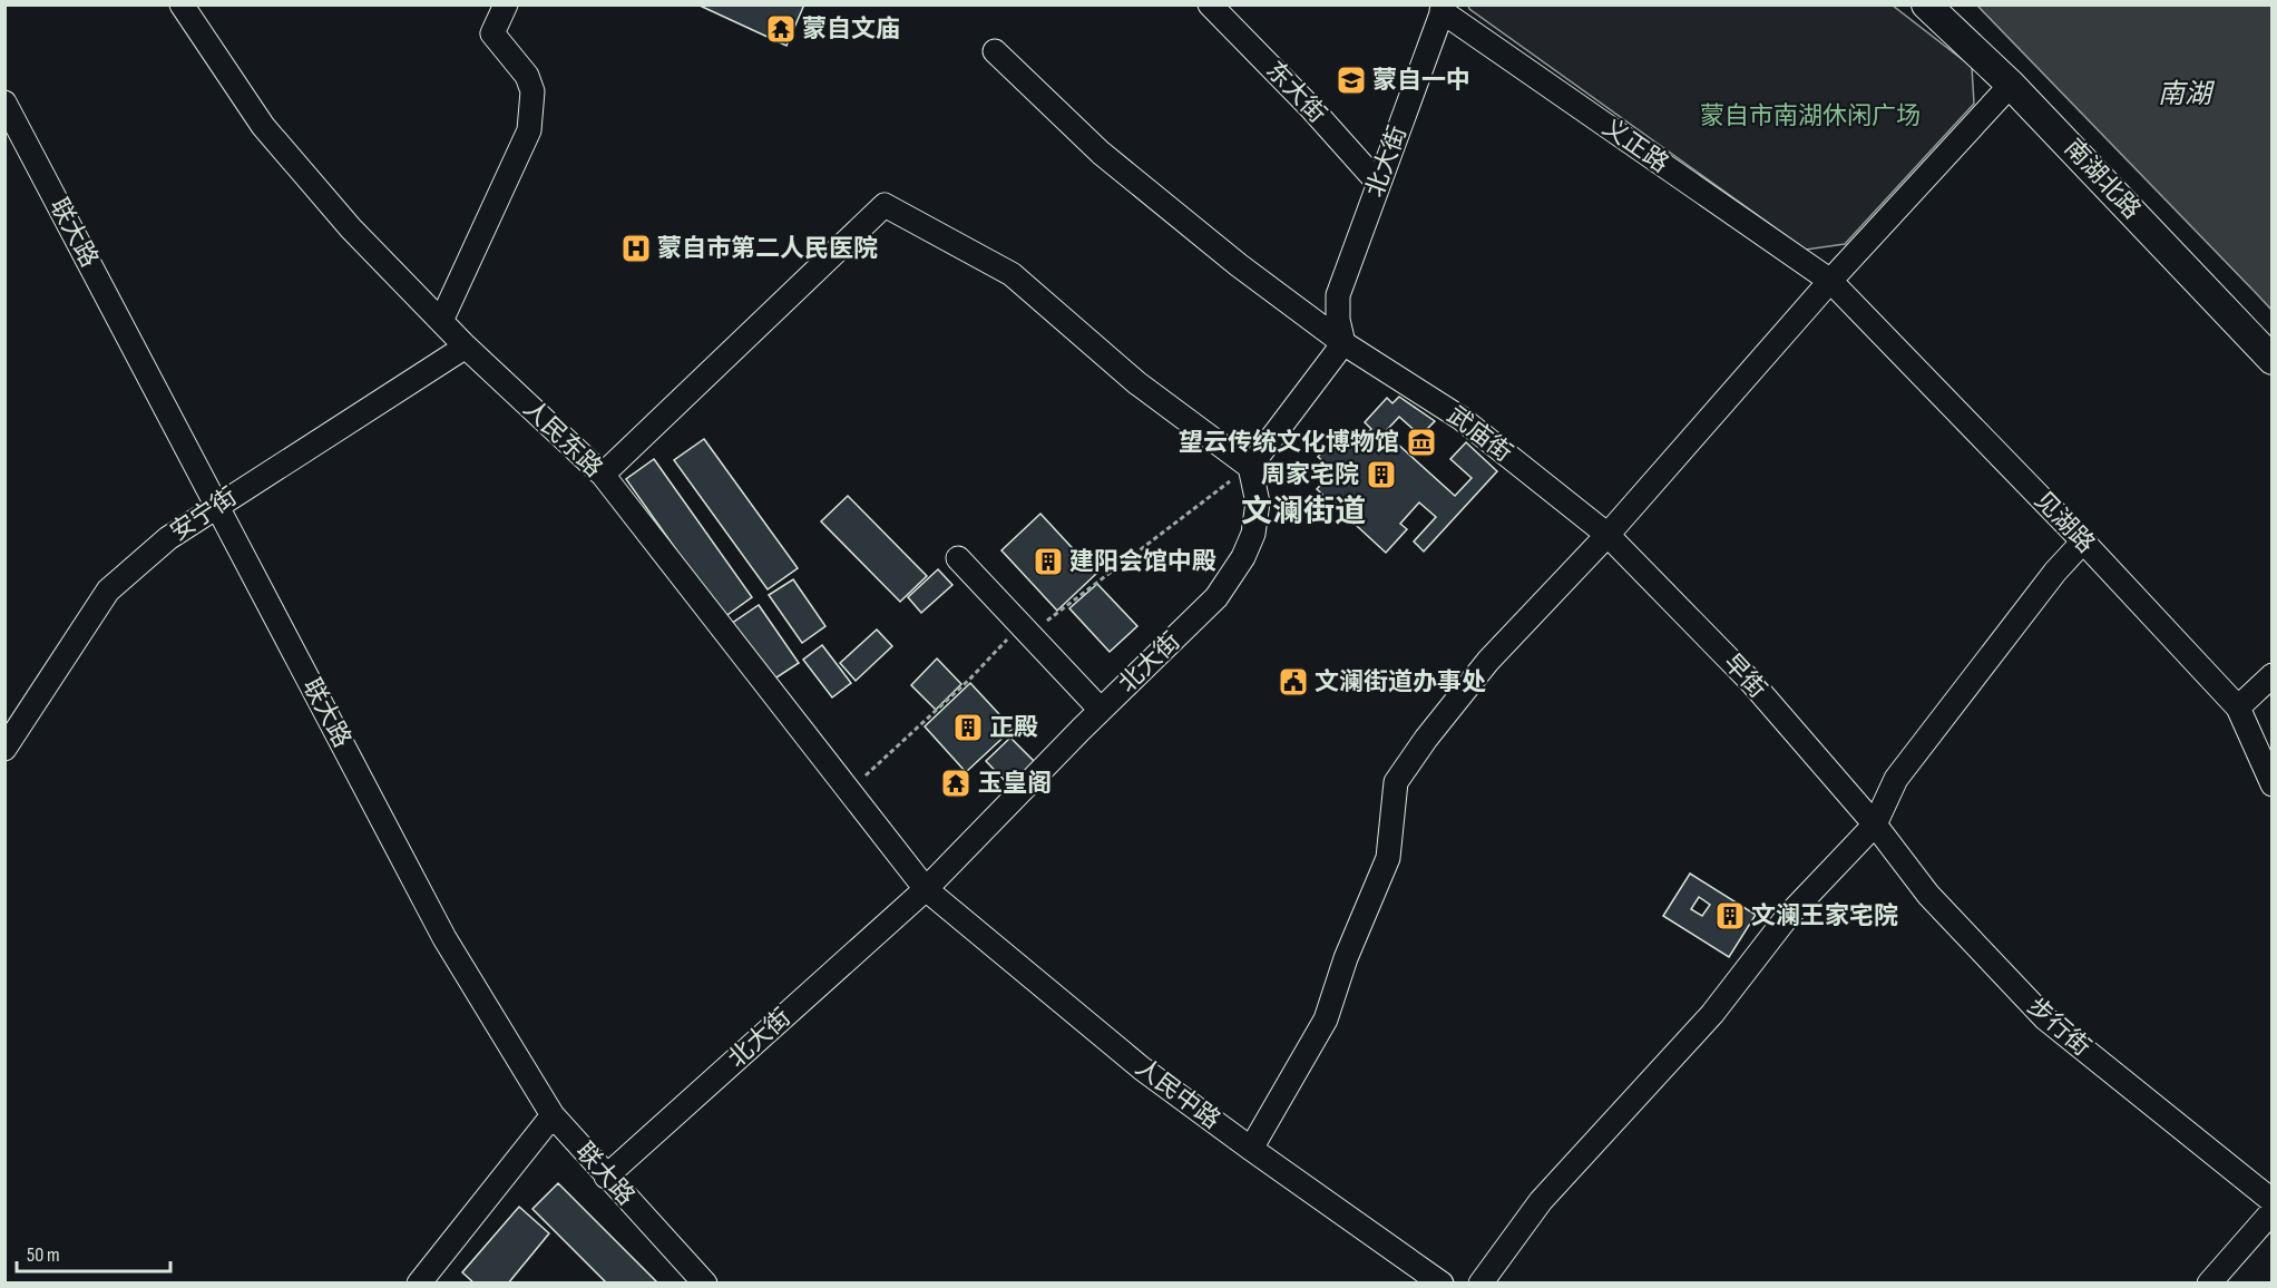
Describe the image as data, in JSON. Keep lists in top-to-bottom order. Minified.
{"streets":{"main road":["南湖北路"],"street":["东大街","义正路","北大街","联大路","武庙街","人民东路","安宁街","见湖路","早街","步行街","人民中路"]},"crossings":[["东大街","北大街"],["义正路","北大街"],["义正路","见湖路"],["北大街","联大路"],["北大街","武庙街"],["北大街","人民东路"],["北大街","人民中路"],["联大路","安宁街"],["武庙街","早街"],["人民东路","安宁街"],["人民东路","人民中路"],["早街","步行街"]],"districts":["文澜街道"],"water":["南湖"],"parks":["蒙自市南湖休闲广场"],"places":{"temple":["蒙自文庙","玉皇阁"],"school or university":["蒙自一中"],"hospital":["蒙自市第二人民医院"],"museum":["望云传统文化博物馆"],"building":["周家宅院","建阳会馆中殿","正殿","文澜王家宅院"],"public building":["文澜街道办事处"]},"scale_bar":"50 m"}
